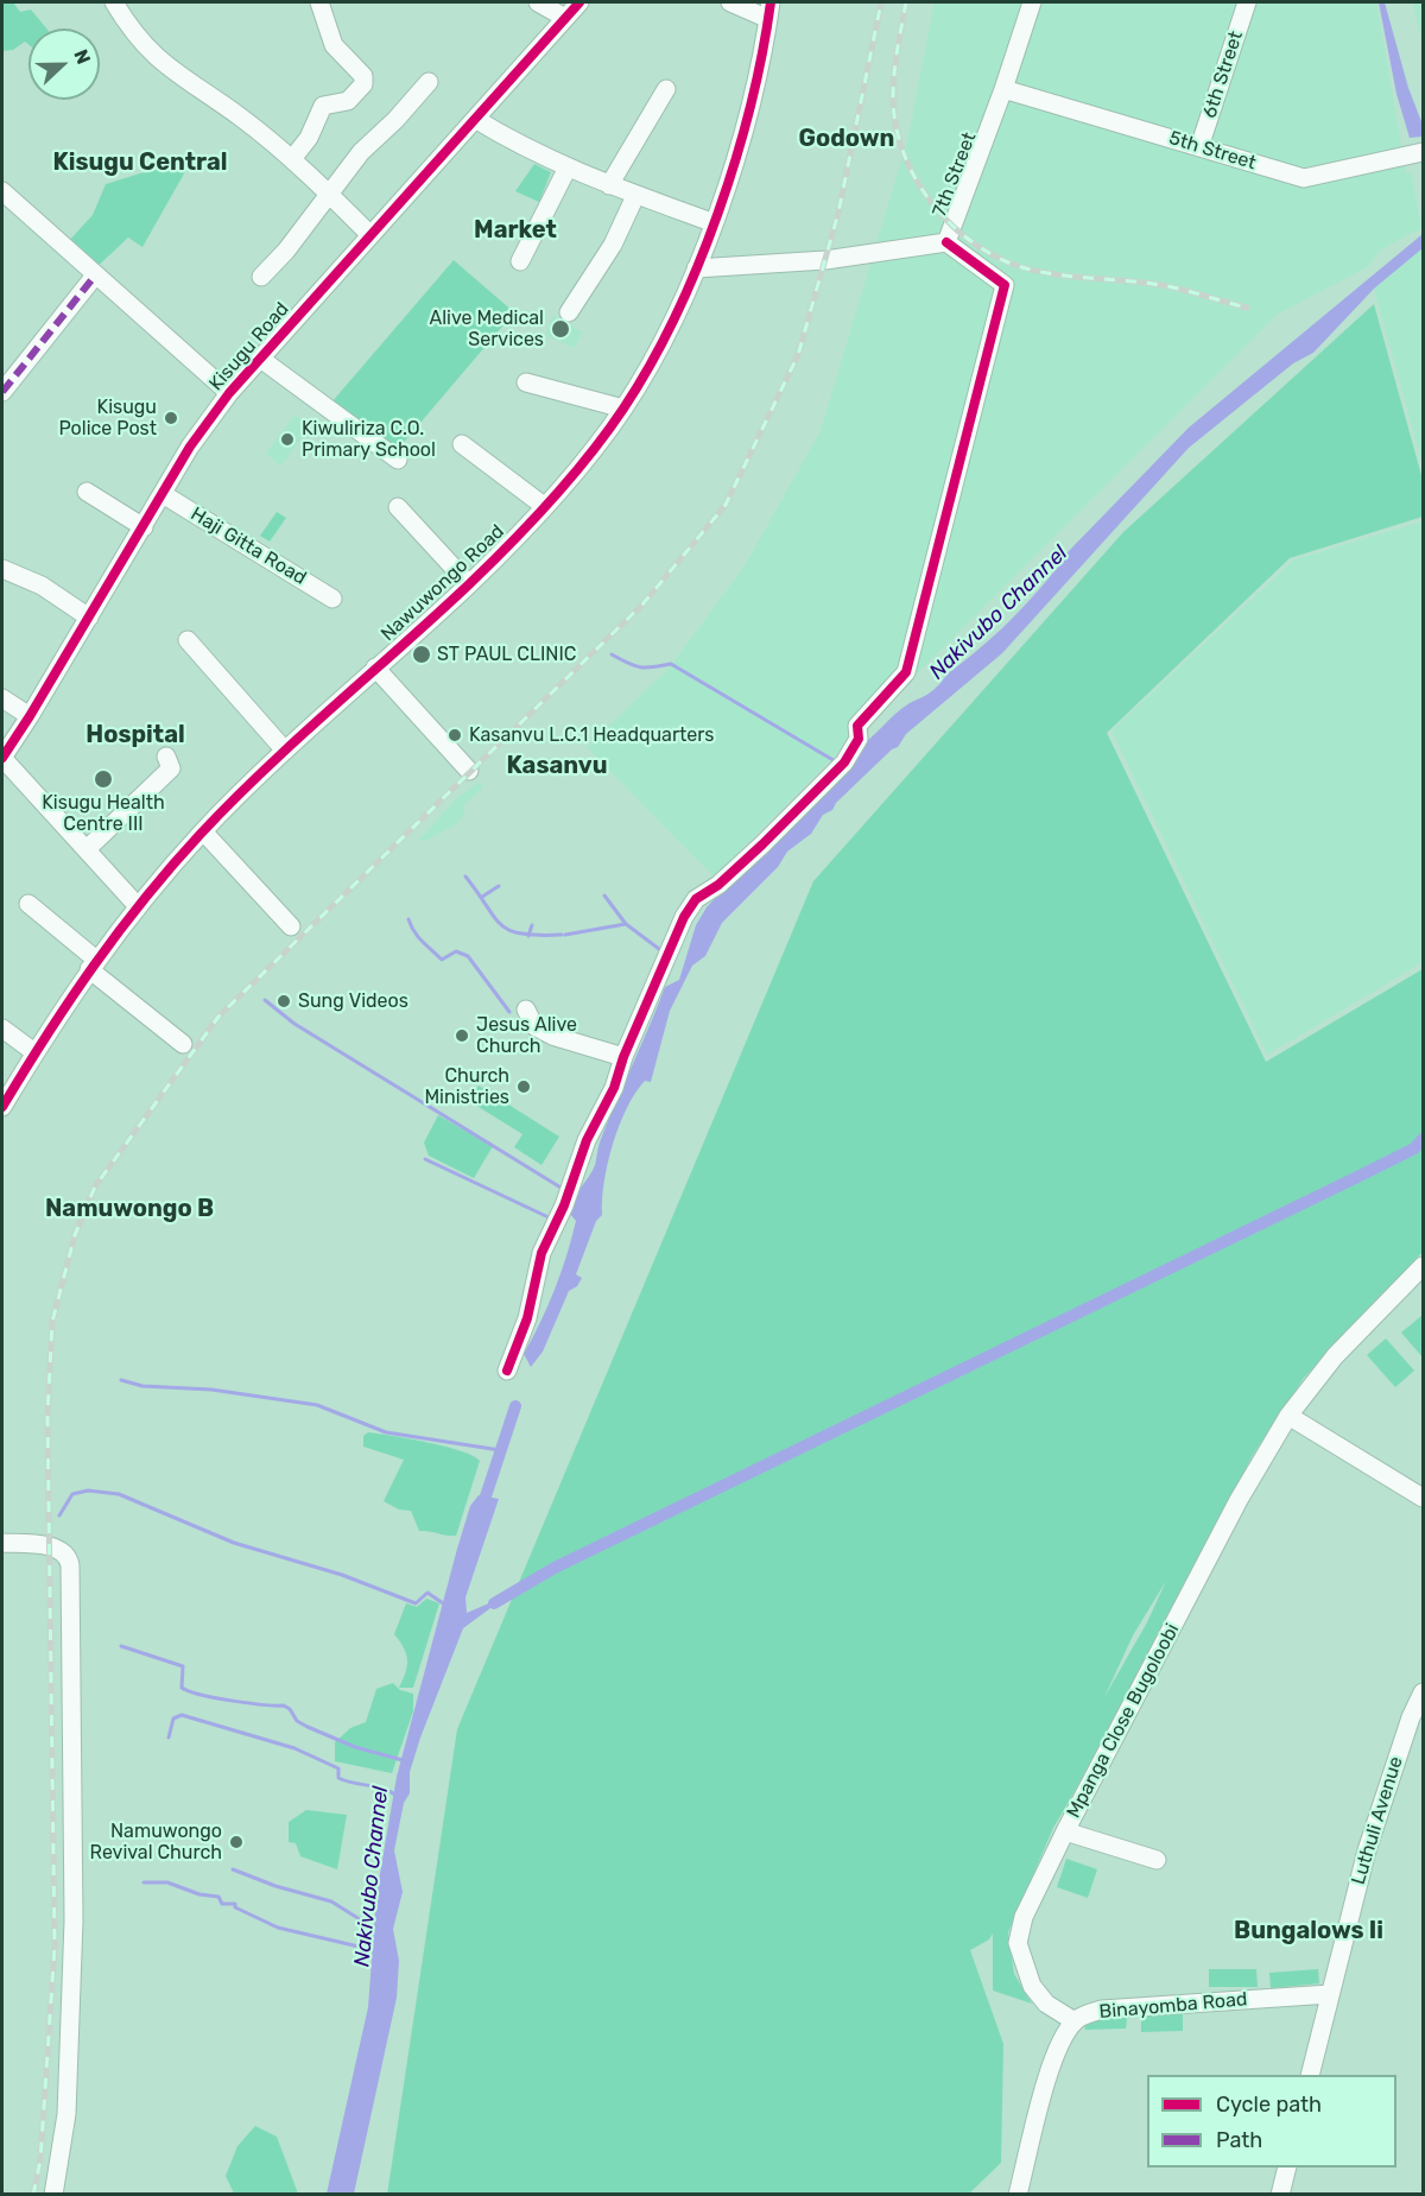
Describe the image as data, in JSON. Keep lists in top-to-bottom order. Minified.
{"streets":{"street":["6th Street","5th Street","7th Street","Kisugu Road","Haji Gitta Road","Nawuwongo Road","Mpanga Close Bugoloobi","Luthuli Avenue","Binayomba Road"]},"crossings":[["6th Street","5th Street"],["5th Street","7th Street"],["7th Street","Nawuwongo Road"],["Kisugu Road","Haji Gitta Road"],["Mpanga Close Bugoloobi","Binayomba Road"],["Luthuli Avenue","Binayomba Road"]],"districts":["Godown","Kisugu Central","Market","Hospital","Kasanvu","Namuwongo B","Bungalows Ii"],"water":["Nakivubo Channel"],"places":["Alive Medical Services","Kisugu Police Post","Kiwuliriza C.O. Primary School","ST PAUL CLINIC","Kasanvu L.C.1 Headquarters","Kisugu Health Centre III","Sung Videos","Jesus Alive Church","Church Ministries","Namuwongo Revival Church"],"legend":["Cycle path","Path"],"north":"right"}
